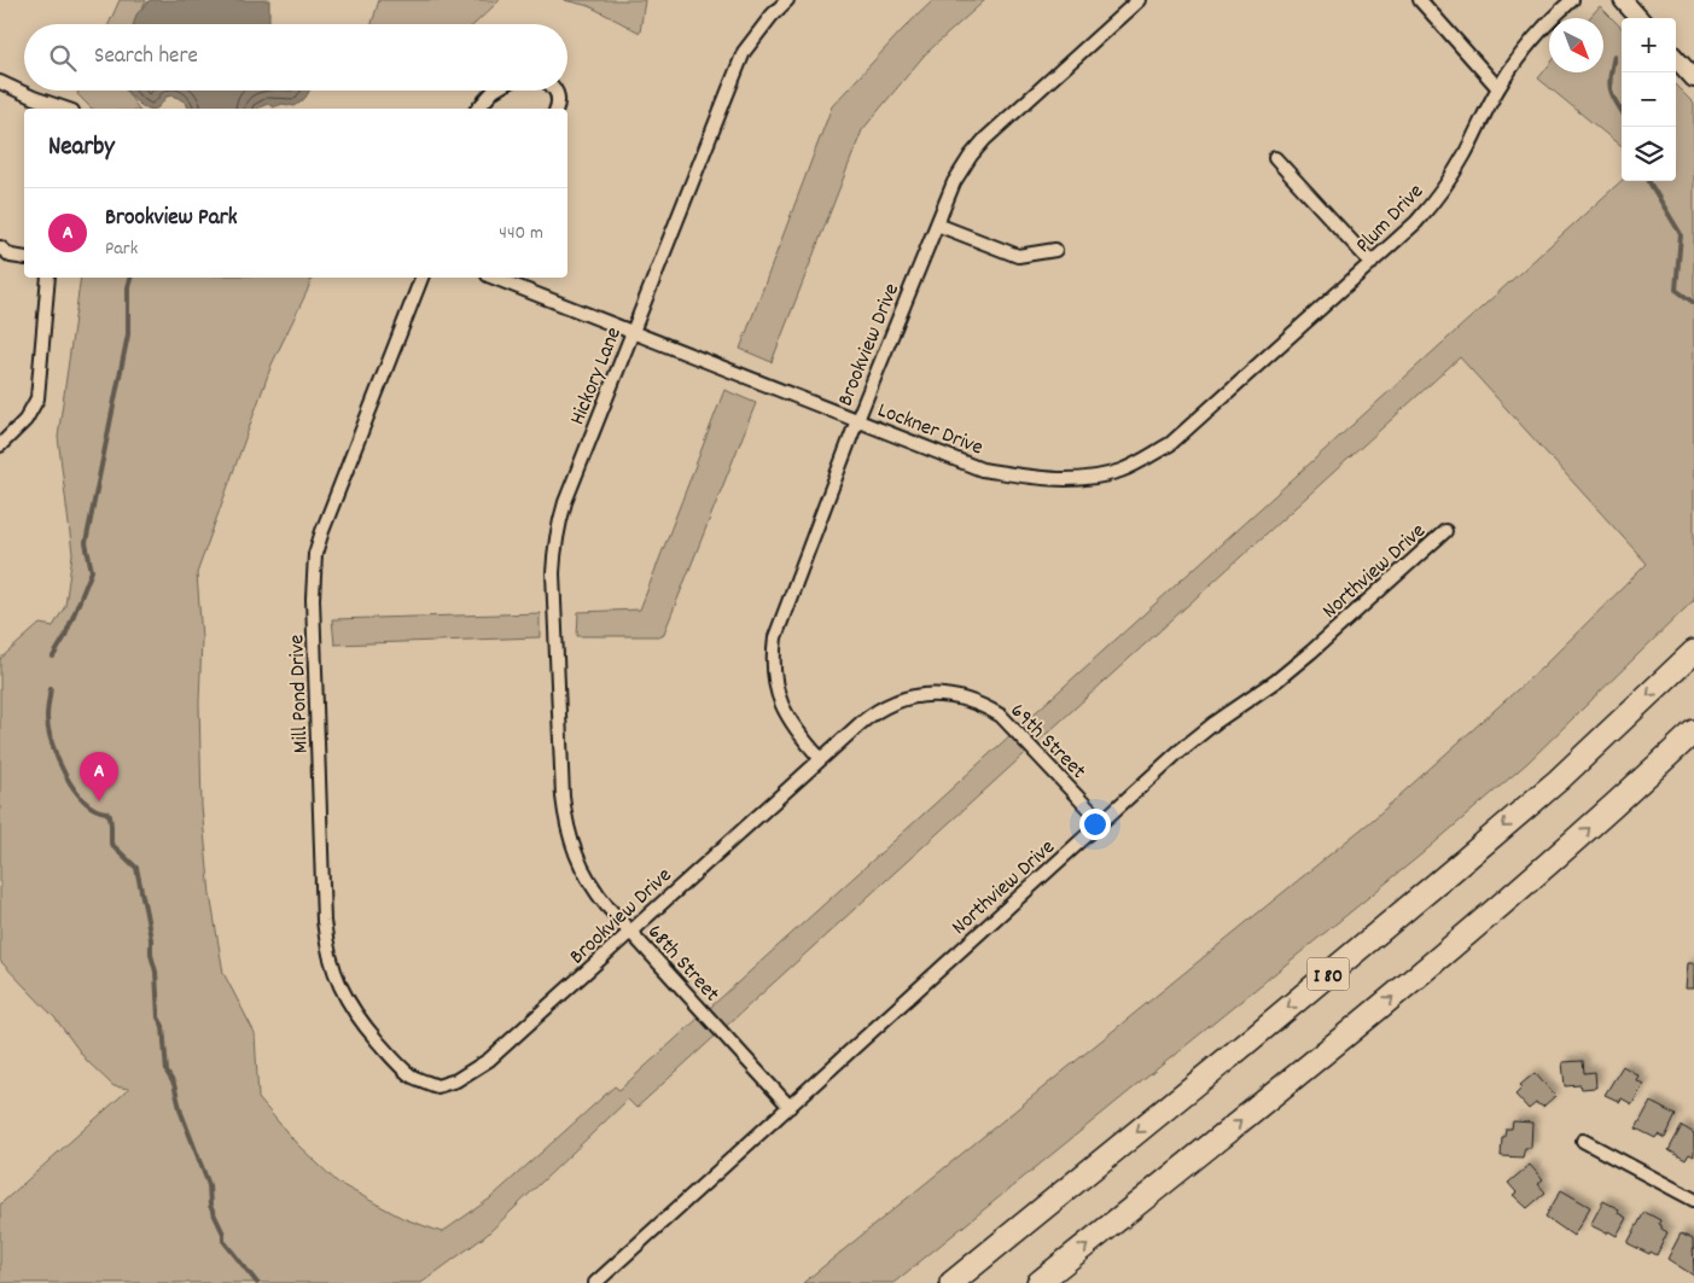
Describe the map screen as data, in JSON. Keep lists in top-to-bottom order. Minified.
{"streets":{"highway":["I 80"],"street":["Plum Drive","Brookview Drive","Hickory Lane","Lockner Drive","Northview Drive","Mill Pond Drive","69th Street","68th Street"]},"crossings":[["Plum Drive","Lockner Drive"],["Brookview Drive","Lockner Drive"],["Brookview Drive","Mill Pond Drive"],["Brookview Drive","69th Street"],["Brookview Drive","68th Street"],["Hickory Lane","Lockner Drive"],["Hickory Lane","68th Street"],["Northview Drive","69th Street"],["Northview Drive","68th Street"]],"north":"bottom right","page":{"map_buttons":["+","−"],"search":"Search here","heading":"Nearby","list":[{"mark":"A","name":"Brookview Park","note":"Park","value":"440 m"}],"pins":"A"}}
